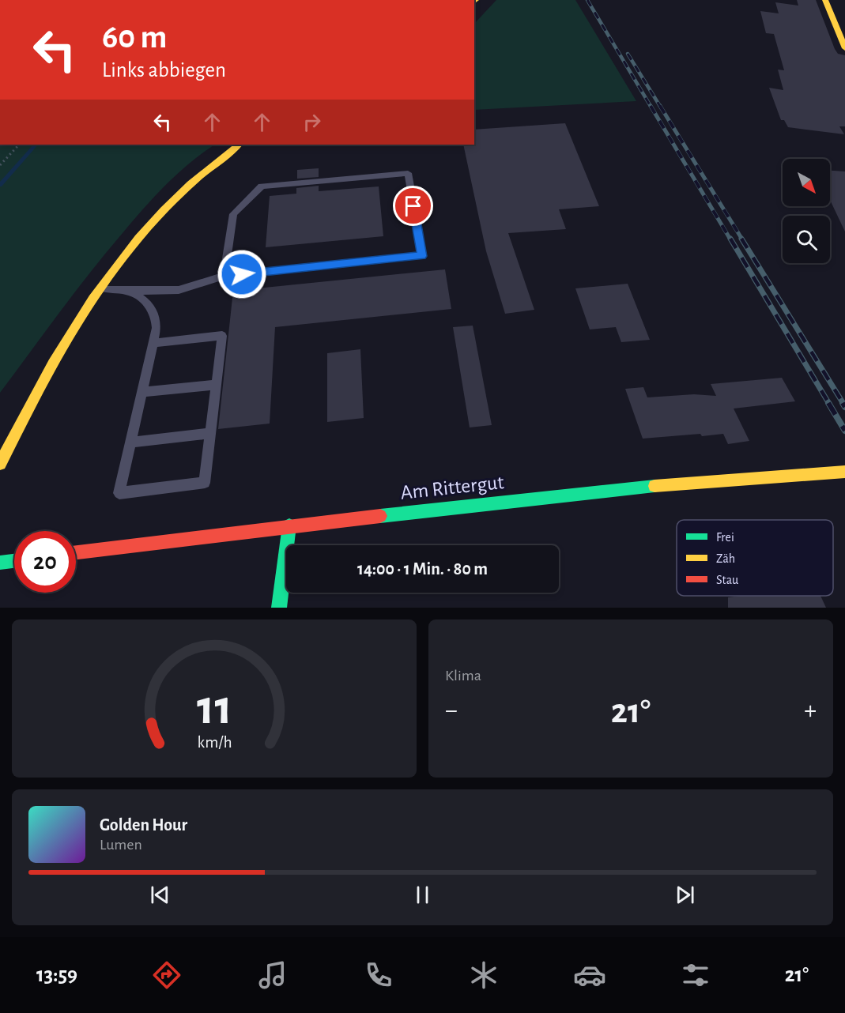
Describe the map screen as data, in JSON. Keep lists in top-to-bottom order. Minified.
{"streets":{"street":["Am Rittergut"]},"legend":["Frei","Zäh","Stau"],"north":"bottom right","page":{"turn":["60 m","Links abbiegen"],"limit":"20","trip":"14:00 · 1 Min. · 80 m","tile":"Klima","heat":["−","21°","+"],"song":["Golden Hour","Lumen"],"tabs":["13:59","21°"],"gauge":["11","km/h"]}}
